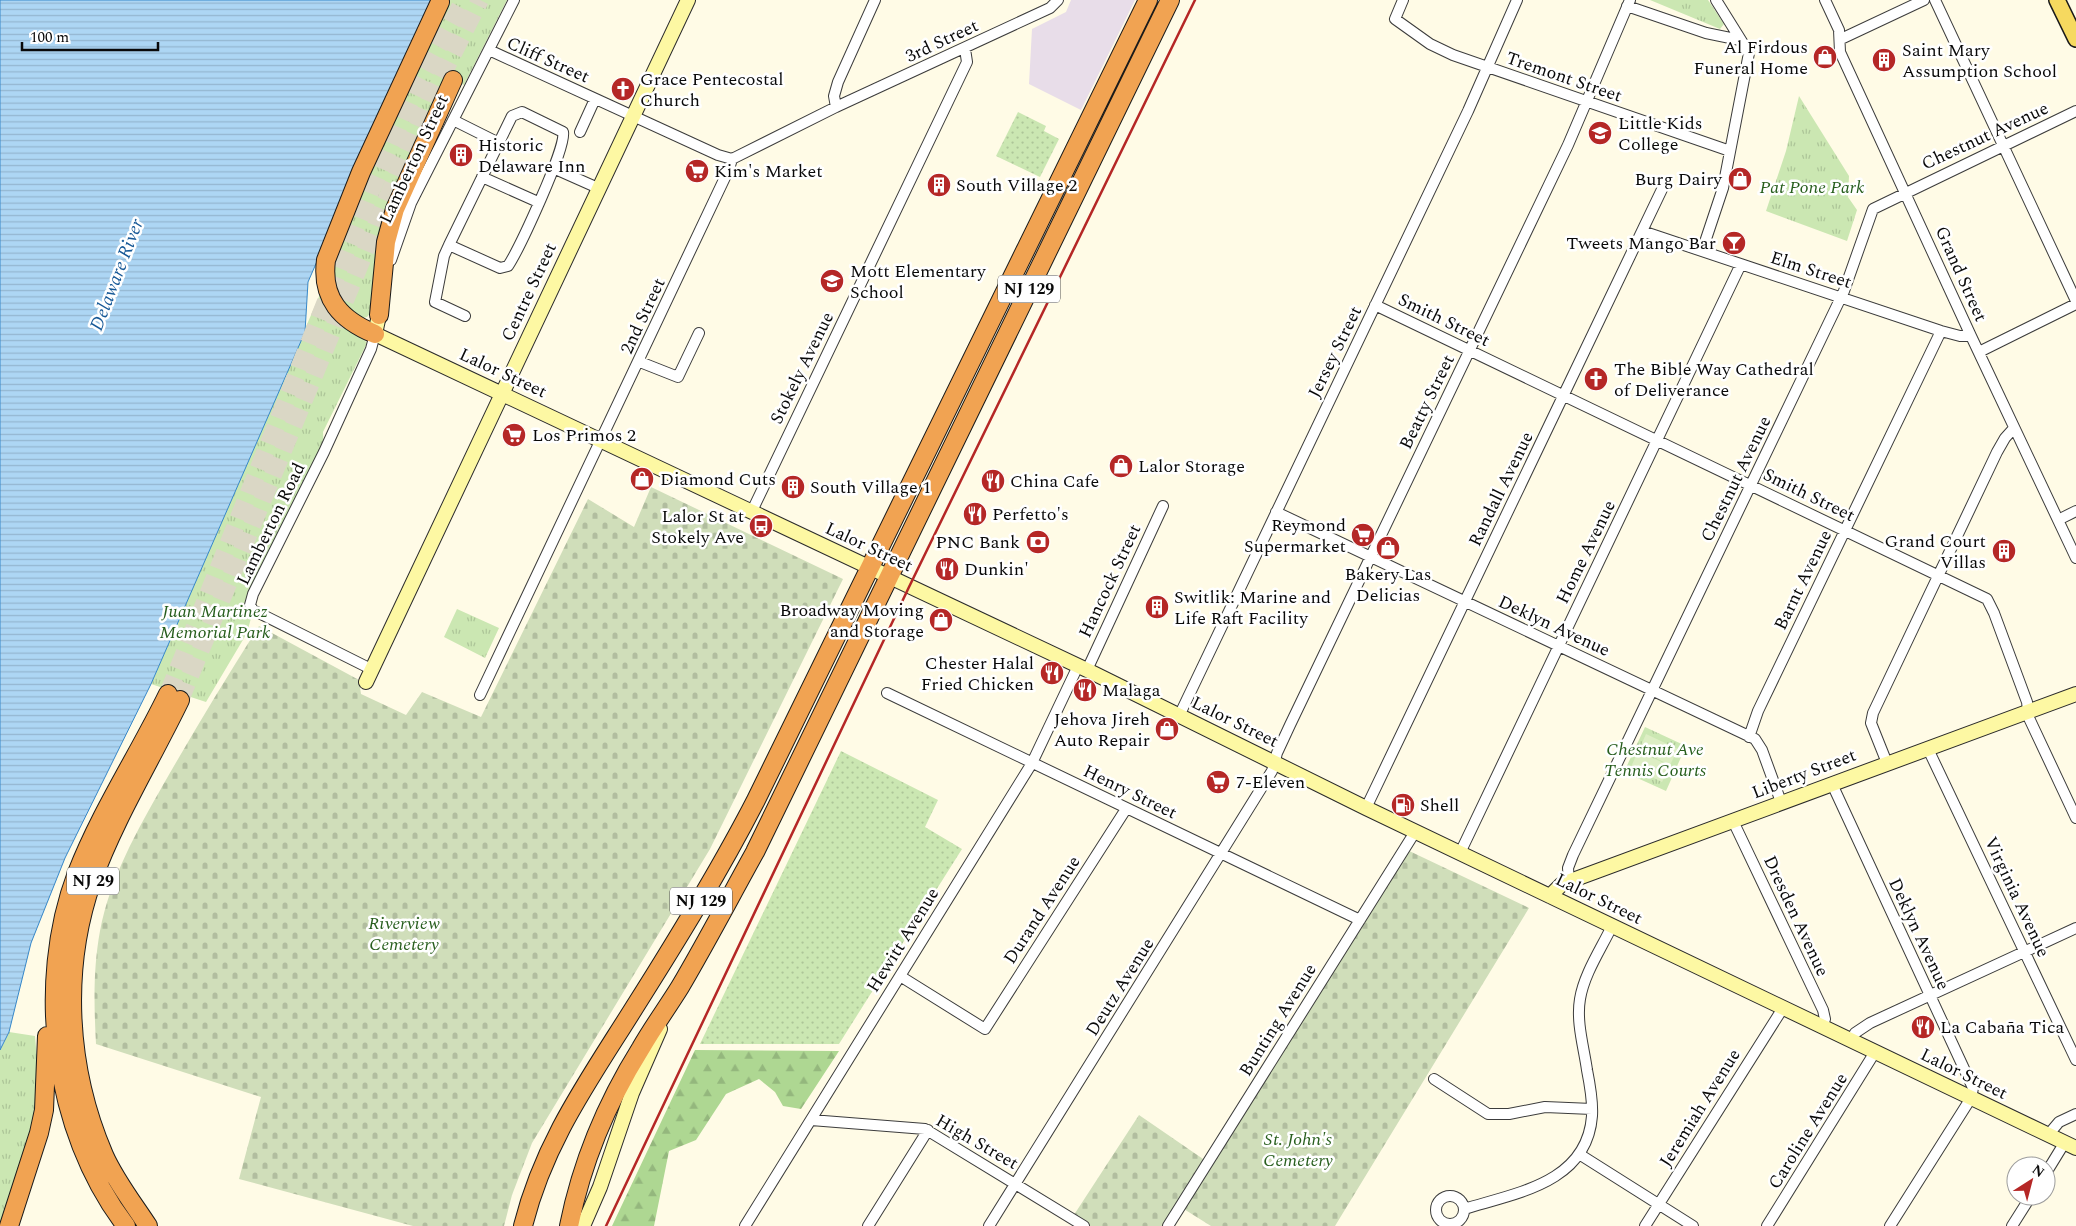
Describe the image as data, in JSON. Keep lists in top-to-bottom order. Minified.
{"streets":{"highway":["NJ 129","NJ 29"],"main road":["Lamberton Street","Centre Street","Lalor Street","Liberty Street"],"street":["3rd Street","Cliff Street","Tremont Street","Chestnut Avenue","Elm Street","Grand Street","2nd Street","Smith Street","Jersey Street","Stokely Avenue","Beatty Street","Randall Avenue","Lamberton Road","Home Avenue","Barnt Avenue","Hancock Street","Deklyn Avenue","Henry Street","Virginia Avenue","Durand Avenue","Dresden Avenue","Hewitt Avenue","Deutz Avenue","Bunting Avenue","Jeremiah Avenue","Caroline Avenue","High Street"]},"crossings":[["3rd Street","Stokely Avenue"],["Cliff Street","Lamberton Street"],["Cliff Street","Centre Street"],["Cliff Street","2nd Street"],["Tremont Street","Jersey Street"],["Tremont Street","Beatty Street"],["Chestnut Avenue","Elm Street"],["Chestnut Avenue","Grand Street"],["Chestnut Avenue","Smith Street"],["Chestnut Avenue","Deklyn Avenue"],["Chestnut Avenue","Liberty Street"],["Lamberton Street","Lalor Street"],["Lamberton Street","Lamberton Road"],["Elm Street","Grand Street"],["Elm Street","Randall Avenue"],["Elm Street","Home Avenue"],["Elm Street","Barnt Avenue"],["NJ 129","Lalor Street"],["Centre Street","Lalor Street"],["Centre Street","Lamberton Road"],["2nd Street","Lalor Street"],["Smith Street","Jersey Street"],["Smith Street","Beatty Street"],["Smith Street","Randall Avenue"],["Smith Street","Home Avenue"],["Smith Street","Barnt Avenue"],["Smith Street","Liberty Street"],["Jersey Street","Lalor Street"],["Jersey Street","Deklyn Avenue"],["Stokely Avenue","Lalor Street"],["Lalor Street","Beatty Street"],["Lalor Street","Randall Avenue"],["Lalor Street","Home Avenue"],["Lalor Street","Hancock Street"],["Lalor Street","Deklyn Avenue"],["Lalor Street","Liberty Street"],["Lalor Street","Dresden Avenue"],["Lalor Street","Hewitt Avenue"],["Lalor Street","Deutz Avenue"],["Lalor Street","Bunting Avenue"],["Lalor Street","Jeremiah Avenue"],["Lalor Street","Caroline Avenue"],["Beatty Street","Deklyn Avenue"],["Beatty Street","Deutz Avenue"],["Randall Avenue","Deklyn Avenue"],["Home Avenue","Deklyn Avenue"],["Barnt Avenue","Deklyn Avenue"],["Hancock Street","Hewitt Avenue"],["Deklyn Avenue","Liberty Street"],["Liberty Street","Virginia Avenue"],["Liberty Street","Dresden Avenue"],["Henry Street","Durand Avenue"],["Henry Street","Hewitt Avenue"],["Henry Street","Deutz Avenue"],["Henry Street","Bunting Avenue"],["Durand Avenue","Hewitt Avenue"],["Hewitt Avenue","High Street"],["Deutz Avenue","High Street"]],"water":["Delaware River"],"parks":["Pat Pone Park","Juan Martinez Memorial Park","Chestnut Ave Tennis Courts","Riverview Cemetery","St. John's Cemetery"],"places":{"shop":["Al Firdous Funeral Home","Burg Dairy","Lalor Storage","Diamond Cuts","Bakery Las Delicias","Broadway Moving and Storage","Jehova Jireh Auto Repair"],"building":["Saint Mary Assumption School","Historic Delaware Inn","South Village 2","South Village 1","Grand Court Villas","Switlik: Marine and Life Raft Facility"],"church":["Grace Pentecostal Church","The Bible Way Cathedral of Deliverance"],"school or university":["Little Kids College","Mott Elementary School"],"supermarket":["Kim's Market","Los Primos 2","Reymond Supermarket","7-Eleven"],"bar":["Tweets Mango Bar"],"restaurant":["China Cafe","Perfetto's","Dunkin'","Chester Halal Fried Chicken","Malaga","La Cabaña Tica"],"bus stop":["Lalor St at Stokely Ave"],"bank":["PNC Bank"],"fuel station":["Shell"]},"scale_bar":"100 m","north":"top right"}
